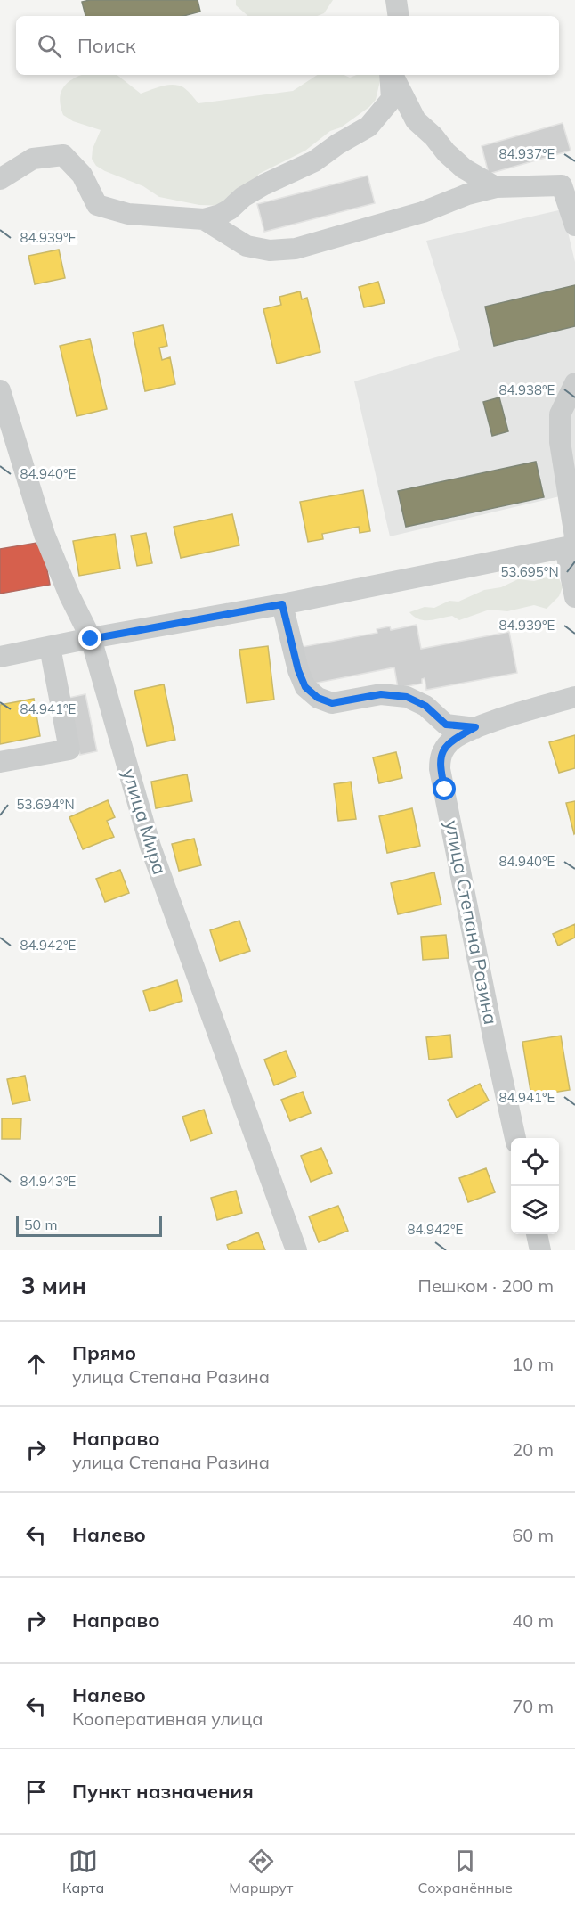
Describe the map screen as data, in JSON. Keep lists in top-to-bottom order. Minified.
{"streets":{"street":["улица Мира","улица Степана Разина"]},"scale_bar":"50 m","page":{"search":"Поиск","scale":"50 m","heading":["3 мин","Пешком · 200 m"],"list":[["Прямо","улица Степана Разина","10 m"],["Направо","улица Степана Разина","20 m"],["Налево","60 m"],["Направо","40 m"],["Налево","Кооперативная улица","70 m"],"Пункт назначения"],"nav":["Карта","Маршрут","Сохранённые"]},"coordinates":["84.937°E","84.939°E","84.938°E","84.940°E","53.695°N","84.941°E","53.694°N","84.942°E","84.943°E"]}
